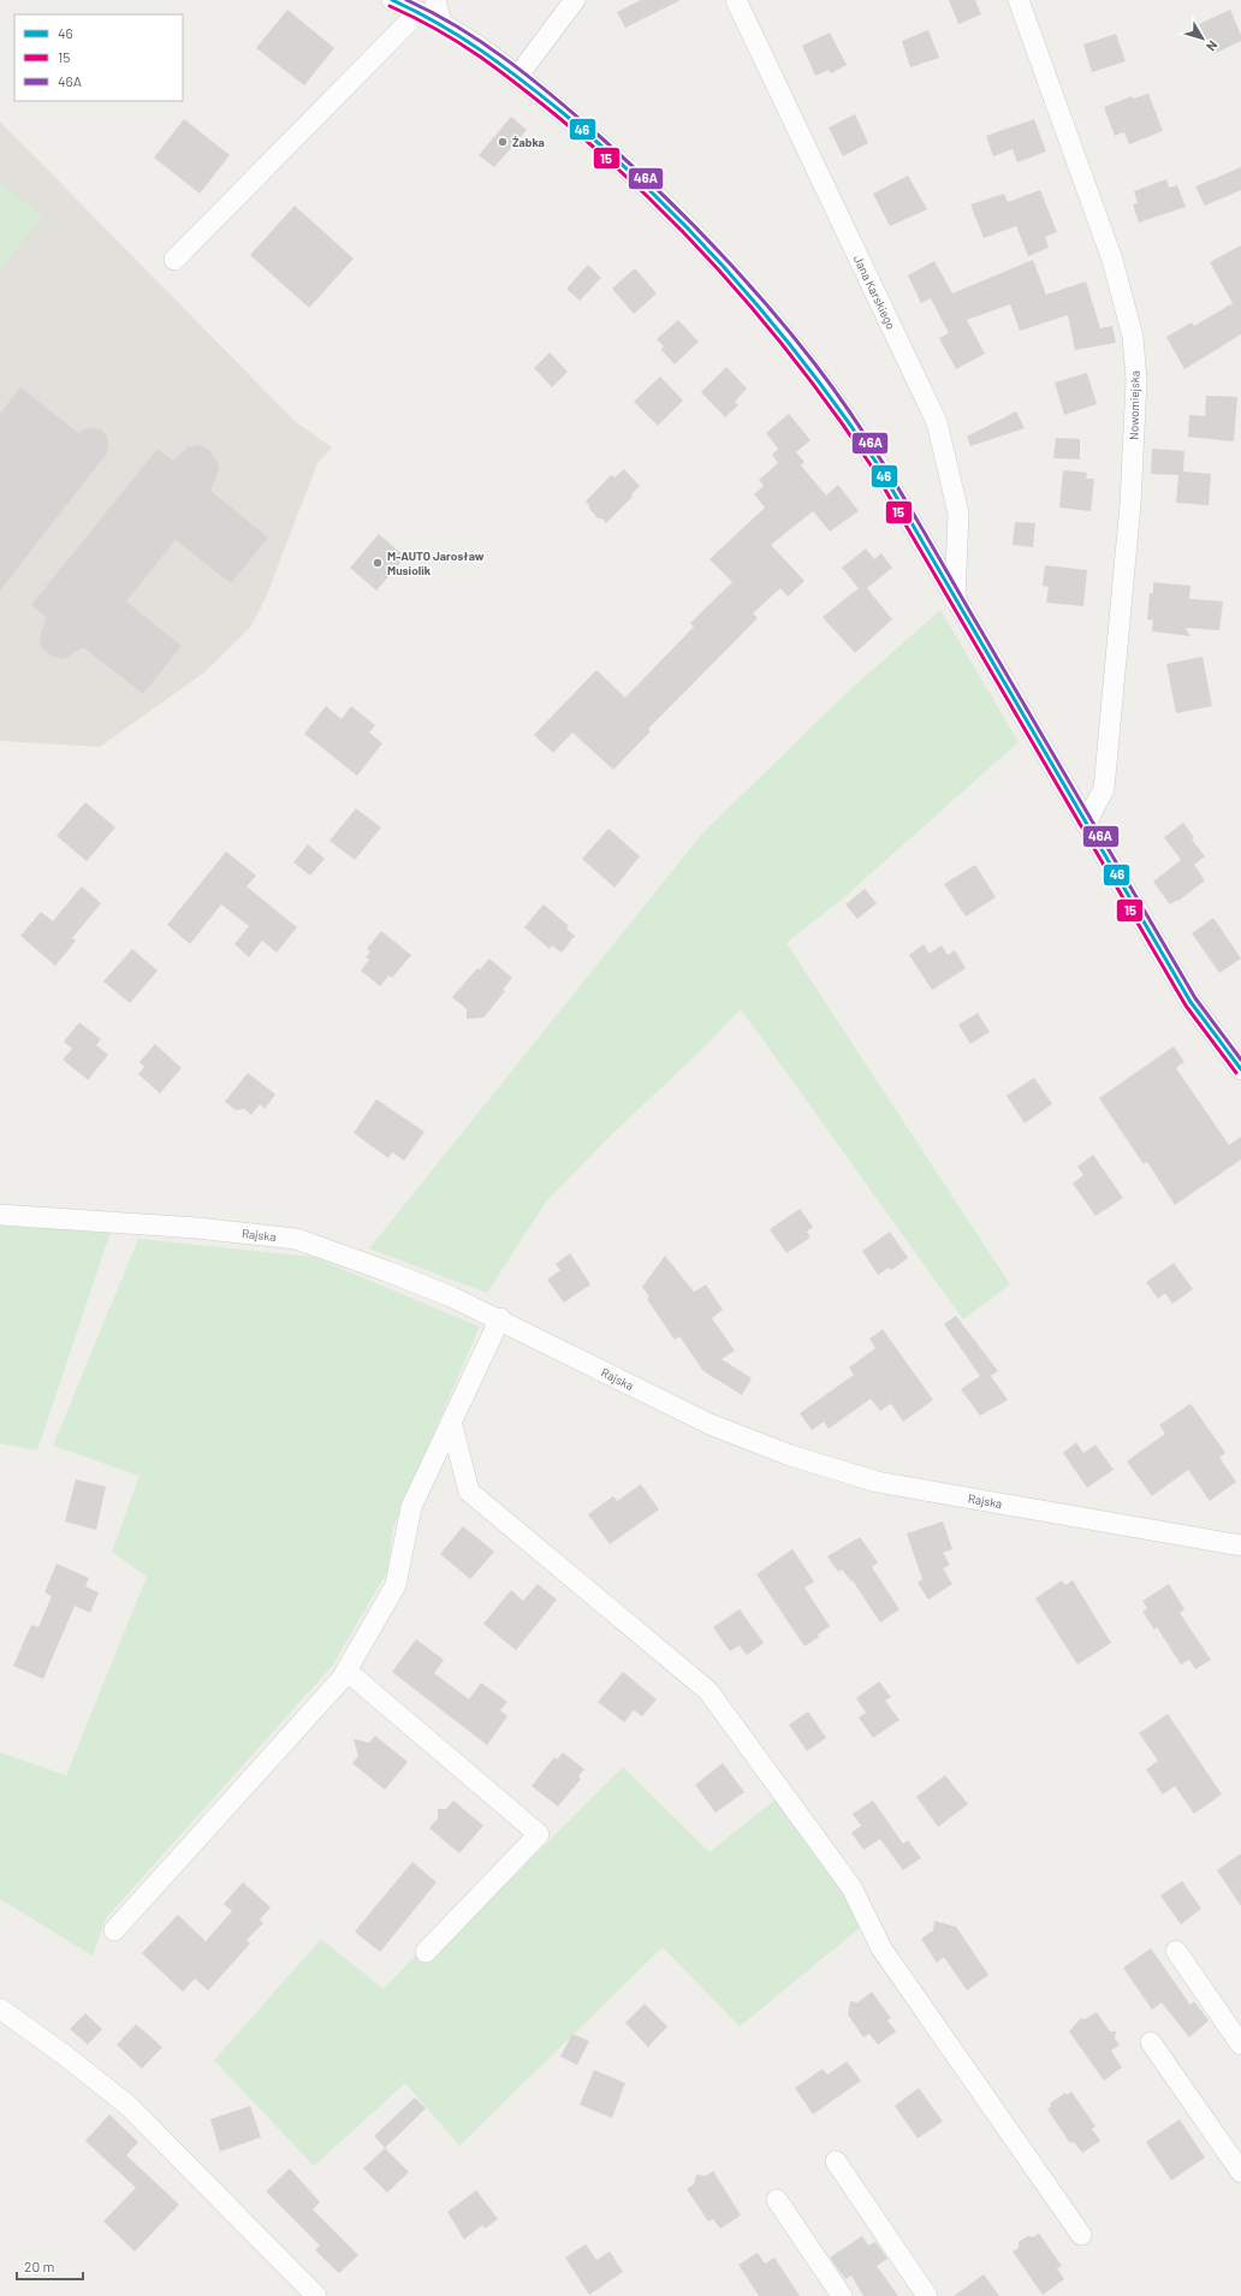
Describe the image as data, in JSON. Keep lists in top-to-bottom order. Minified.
{"streets":{"street":["Jana Karskiego","Nowomiejska","Rajska"]},"places":["Żabka","M-AUTO Jarosław Musiolik"],"lines":["transit line 46","transit line 46A","transit line 15"],"legend":["46","15","46A"],"scale_bar":"20 m","north":"bottom right"}
